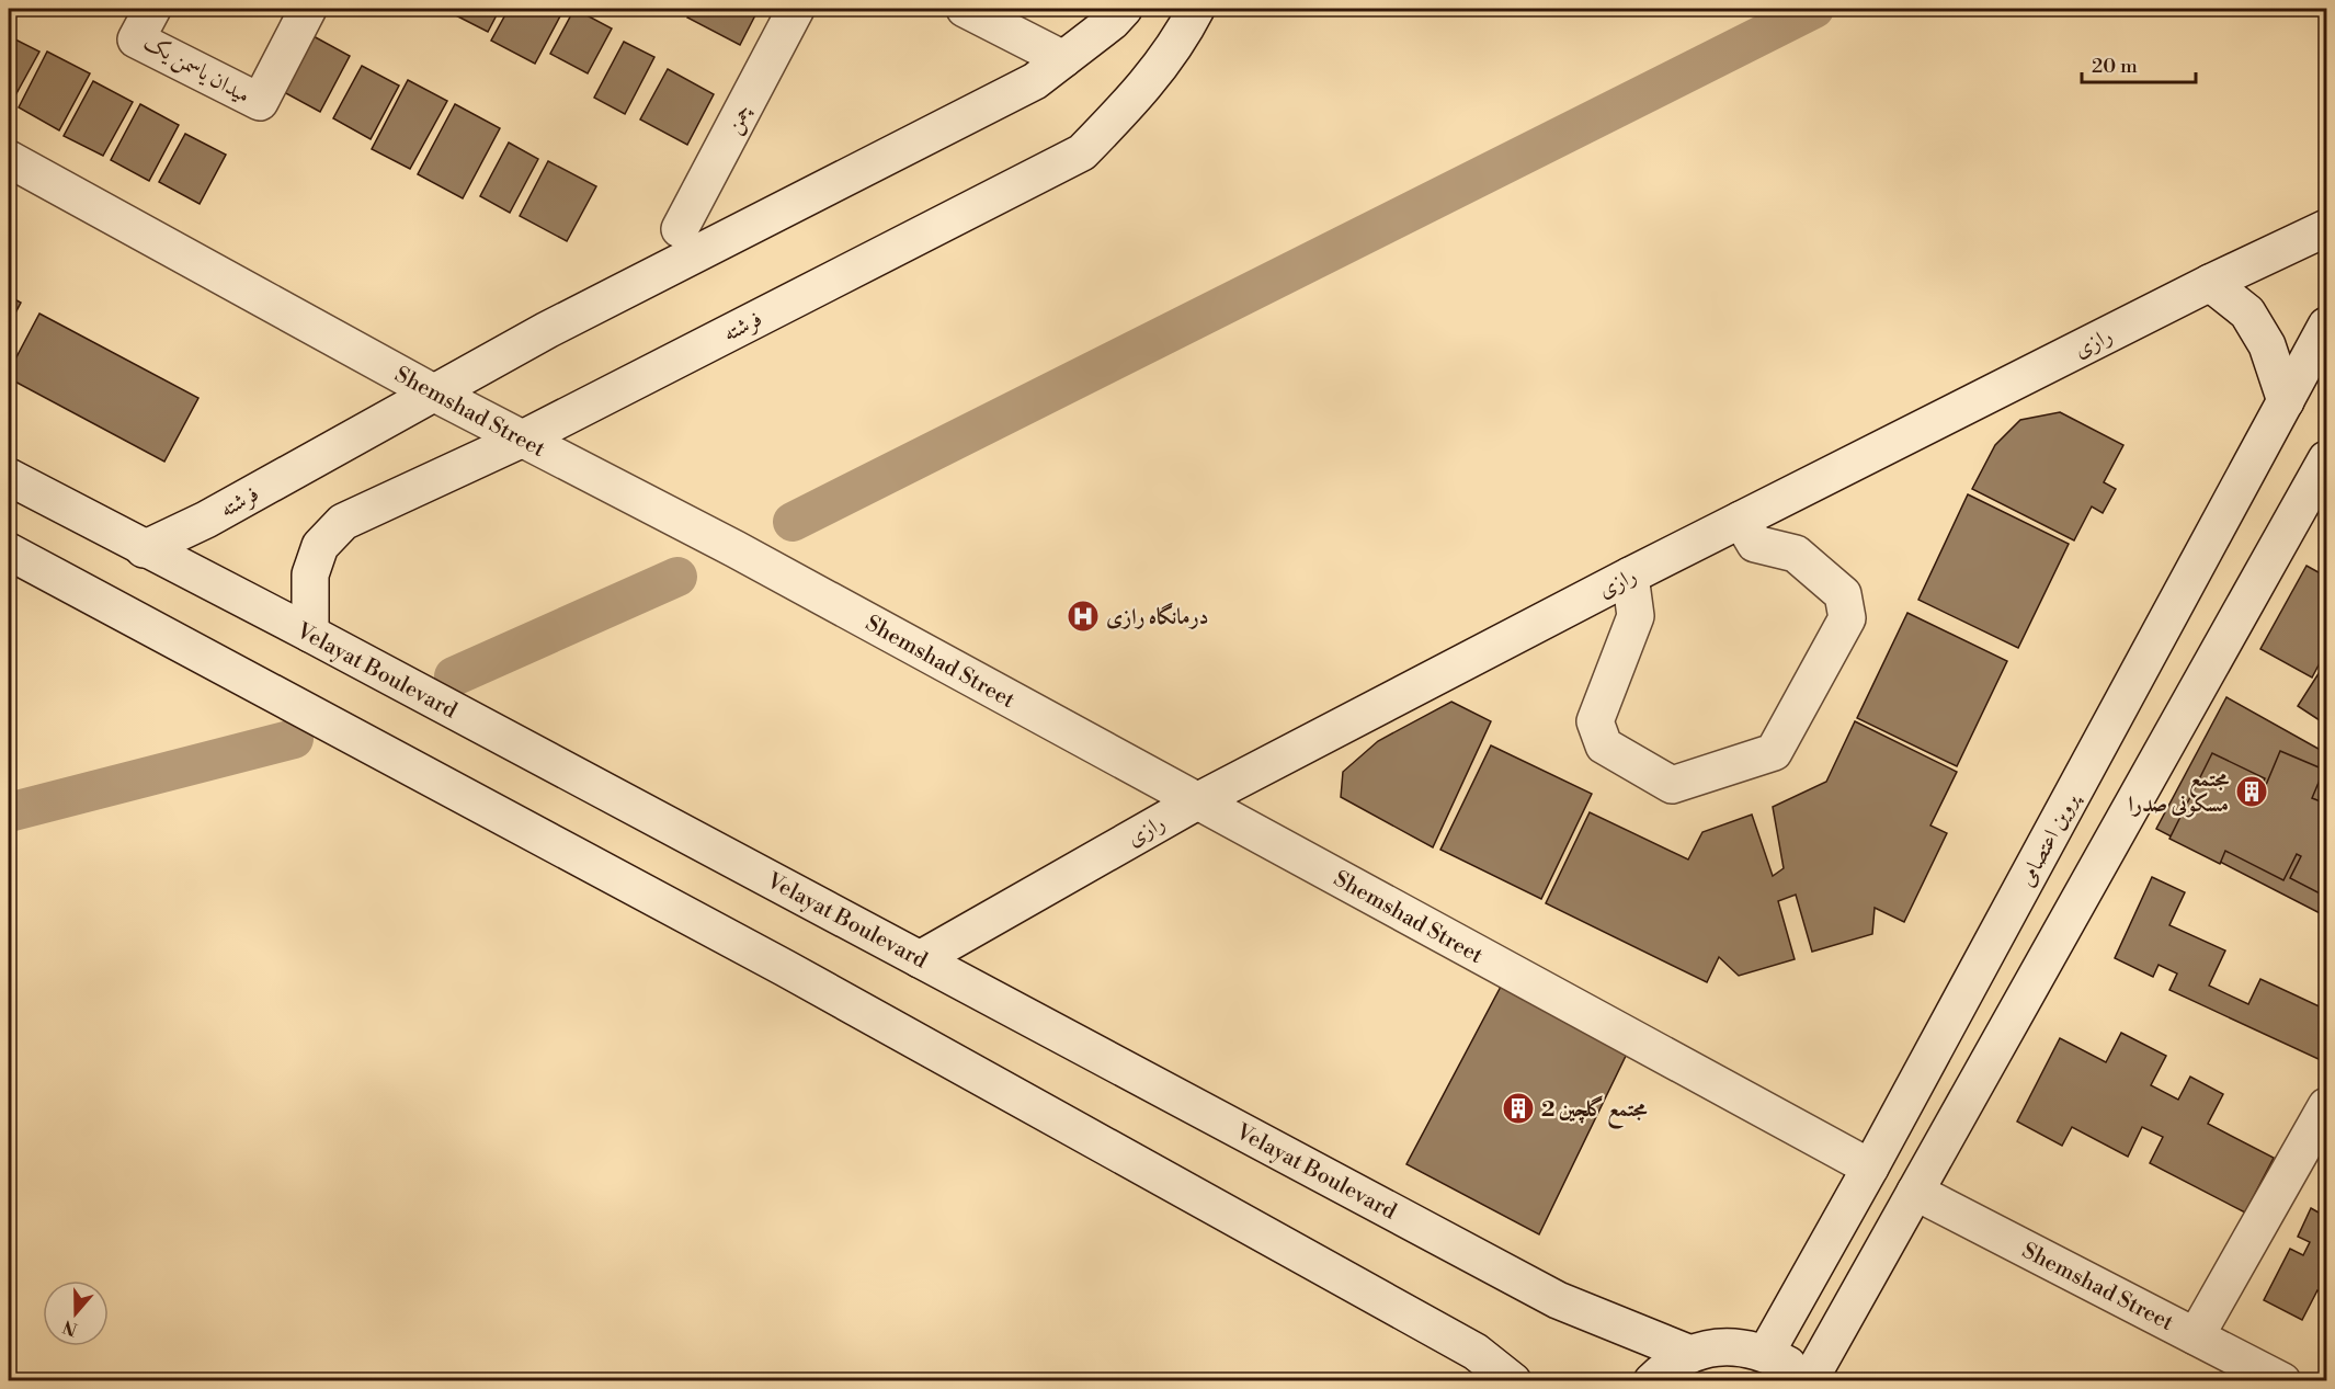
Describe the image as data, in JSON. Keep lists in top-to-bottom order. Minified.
{"streets":{"street":["میدان یاسمن یک","چمن","فرشته","رازی","Shemshad Street","Velayat Boulevard","پروین اعتصامی"]},"crossings":[["فرشته","Shemshad Street"],["فرشته","Velayat Boulevard"],["رازی","Shemshad Street"],["رازی","Velayat Boulevard"],["Shemshad Street","پروین اعتصامی"]],"places":{"hospital":["درمانگاه رازی"],"building":["مجتمع مسکونی صدرا","مجتمع گلچین 2"]},"scale_bar":"20 m","north":"bottom"}
